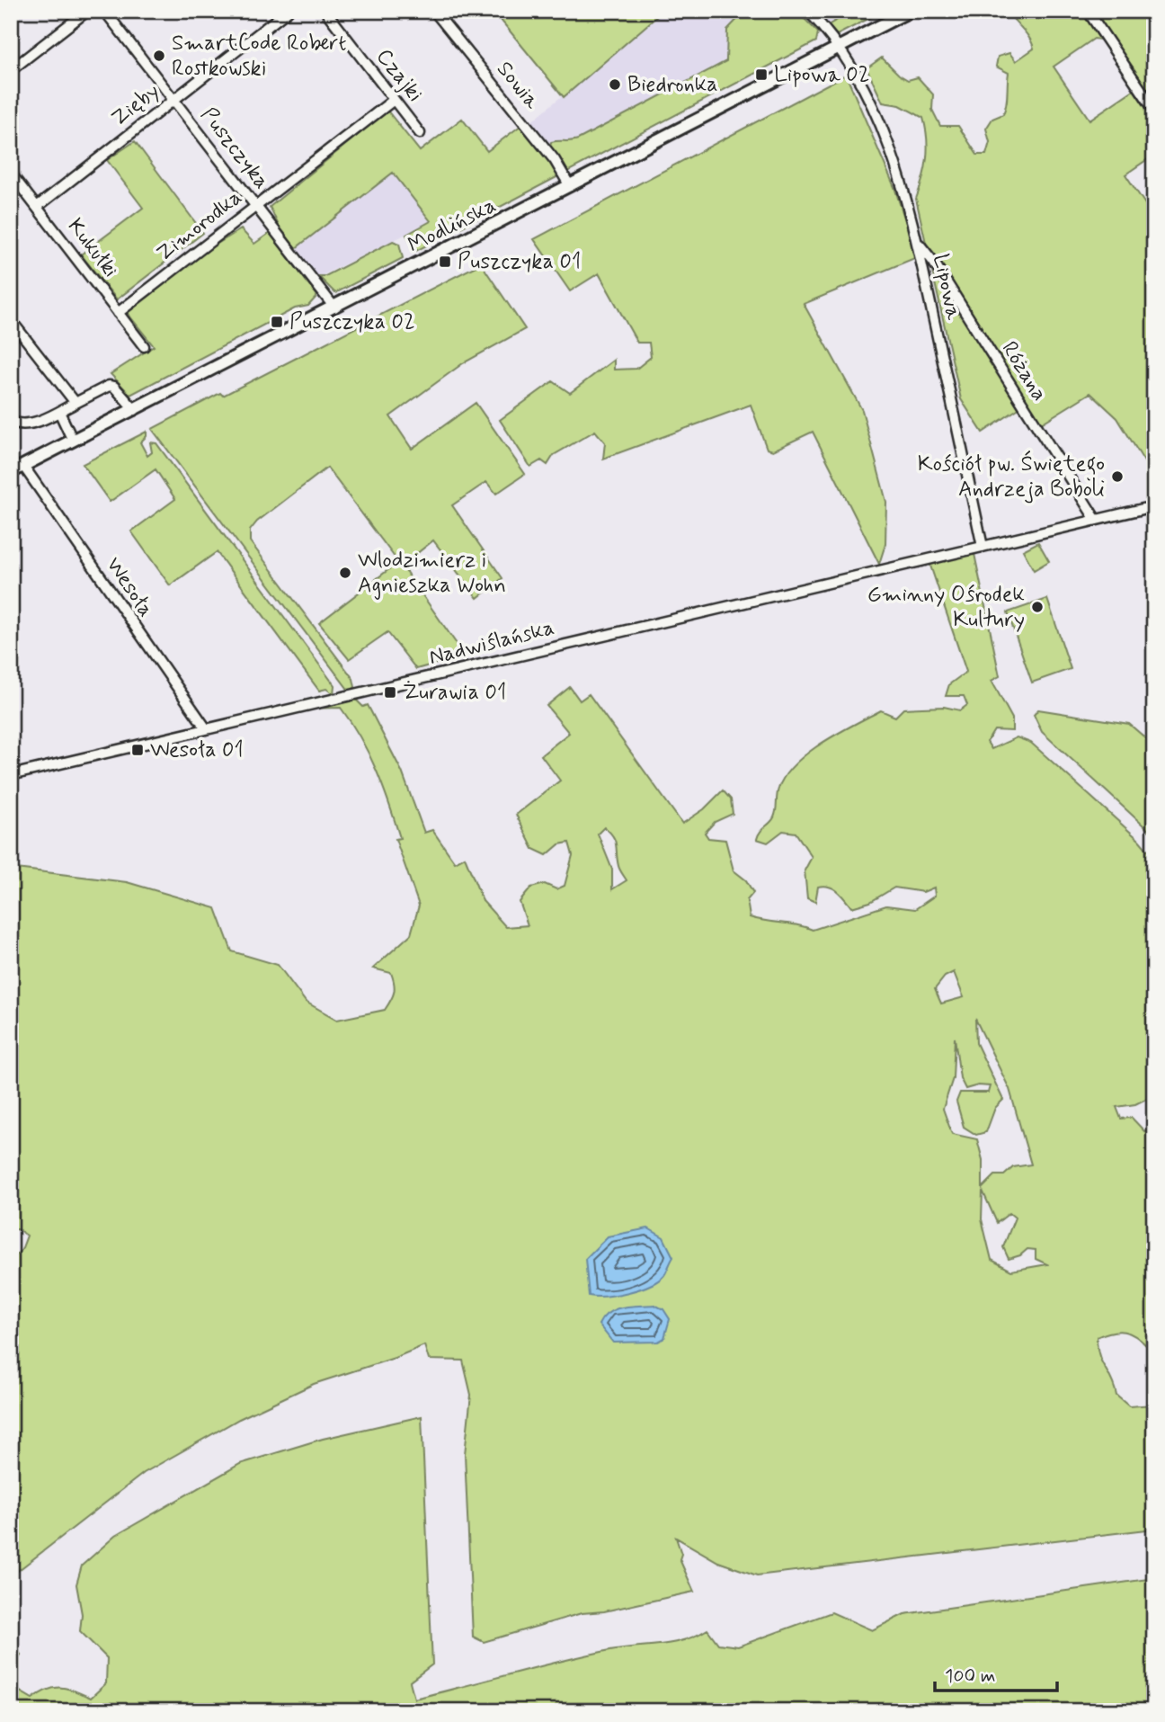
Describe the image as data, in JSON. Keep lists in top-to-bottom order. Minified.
{"streets":{"main road":["Modlińska"],"street":["Czajki","Sowia","Zięby","Puszczyka","Zimorodka","Kukułki","Lipowa","Różana","Wesoła","Nadwiślańska"]},"crossings":[["Czajki","Zimorodka"],["Sowia","Modlińska"],["Zięby","Puszczyka"],["Zięby","Kukułki"],["Puszczyka","Zimorodka"],["Puszczyka","Modlińska"],["Zimorodka","Kukułki"],["Modlińska","Lipowa"],["Modlińska","Wesoła"],["Lipowa","Różana"],["Lipowa","Nadwiślańska"],["Różana","Nadwiślańska"],["Wesoła","Nadwiślańska"]],"places":{"other":["SmartCode Robert Rostkowski","Biedronka","Kościół pw. Świętego Andrzeja Boboli","Wlodzimierz i Agnieszka Wohn","Gminny Ośrodek Kultury"],"transit":["Lipowa 02","Puszczyka 01","Puszczyka 02","Żurawia 01","Wesoła 01"]},"scale_bar":"100 m"}
